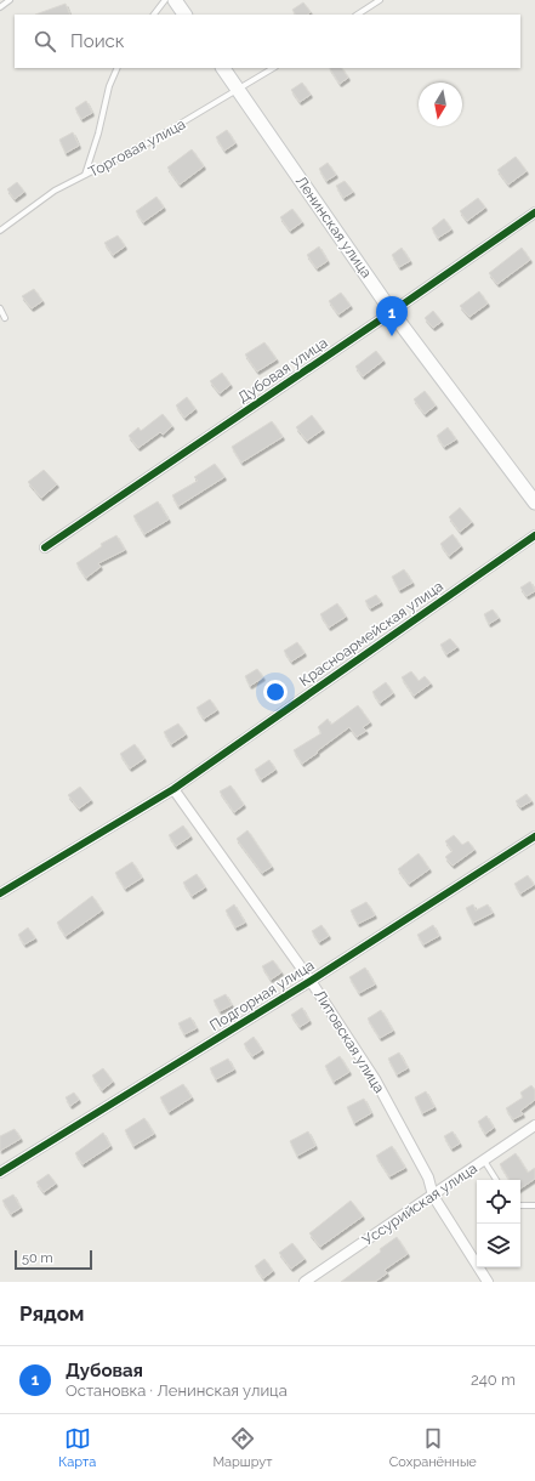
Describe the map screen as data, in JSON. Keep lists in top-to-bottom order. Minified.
{"streets":{"main road":["Ленинская улица"],"street":["Дубовая улица","Красноармейская улица","Подгорная улица","Литовская улица","Уссурийская улица"],"lane":["Торговая улица"]},"crossings":[["Торговая улица","Ленинская улица"],["Ленинская улица","Дубовая улица"],["Красноармейская улица","Литовская улица"],["Подгорная улица","Литовская улица"],["Литовская улица","Уссурийская улица"]],"scale_bar":"50 m","north":"bottom","page":{"search":"Поиск","pins":"1","scale":"50 m","heading":"Рядом","list":[{"mark":"1","name":"Дубовая","note":"Остановка · Ленинская улица","value":"240 m"}],"nav":["Карта","Маршрут","Сохранённые"]}}
